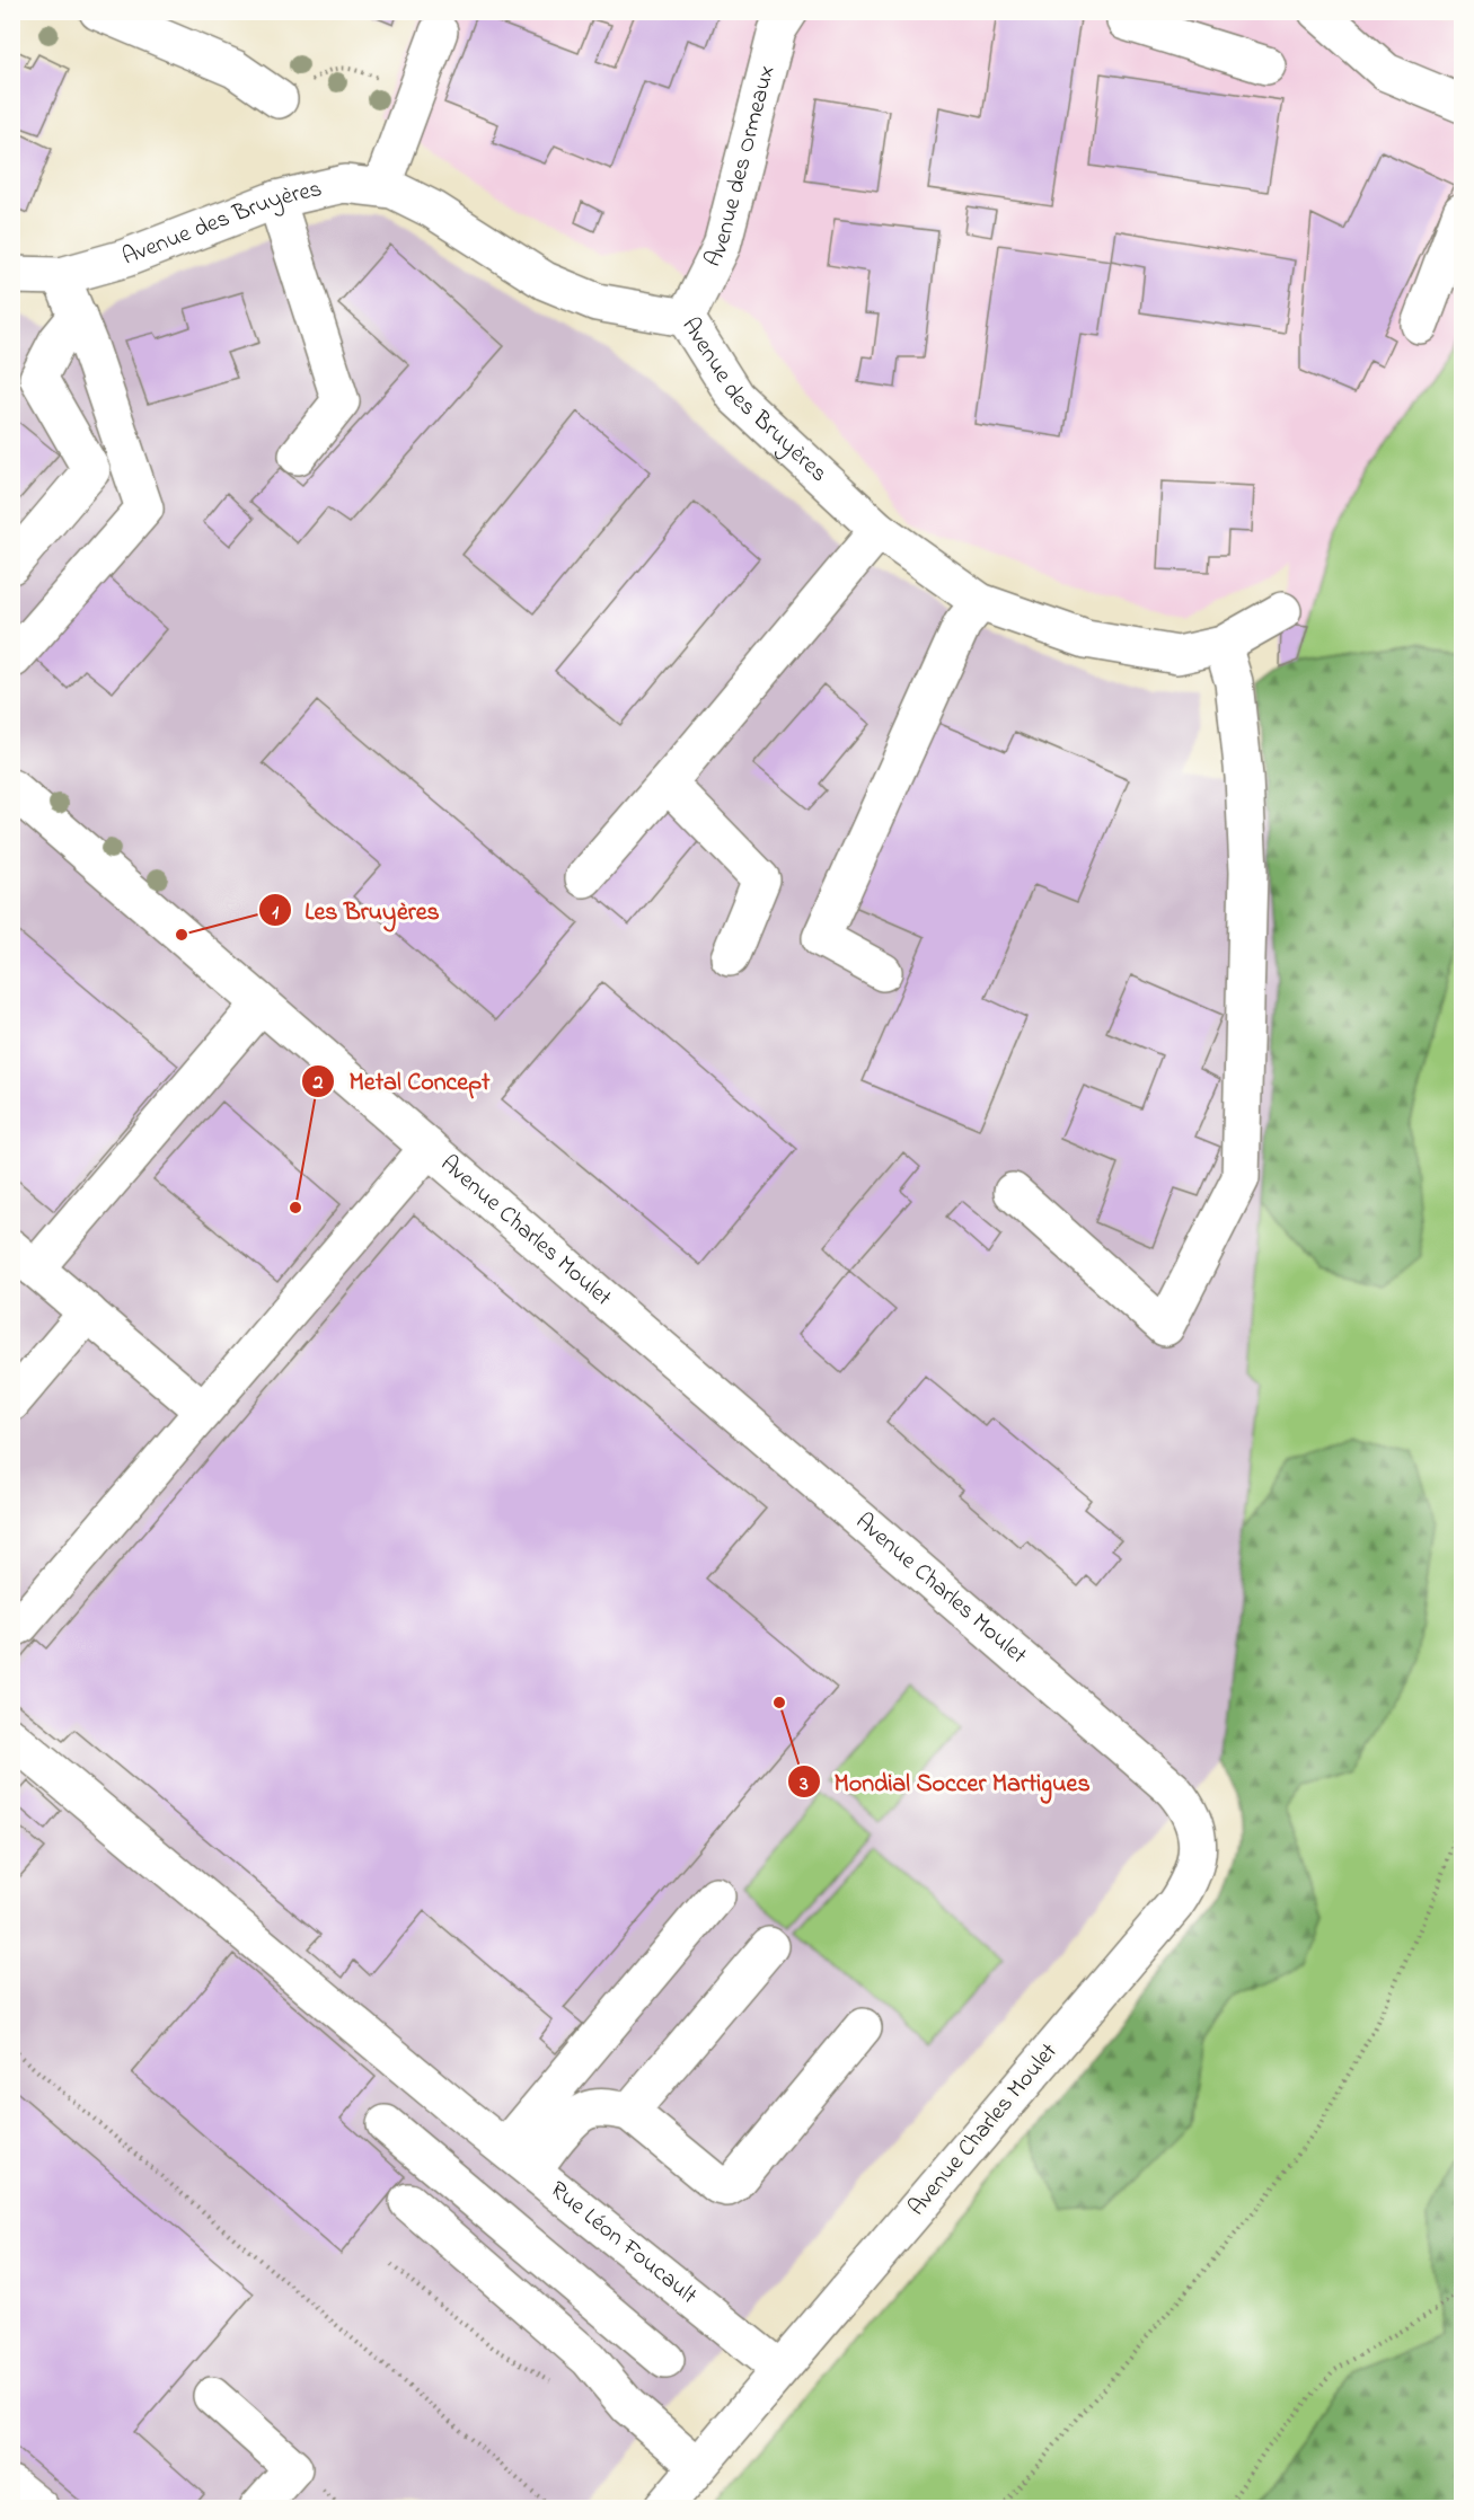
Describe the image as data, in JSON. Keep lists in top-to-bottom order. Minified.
{"streets":{"street":["Avenue des Ormeaux","Avenue des Bruyères","Avenue Charles Moulet","Rue Léon Foucault"]},"crossings":[["Avenue des Ormeaux","Avenue des Bruyères"],["Avenue Charles Moulet","Rue Léon Foucault"]],"places":["Les Bruyères","Metal Concept","Mondial Soccer Martigues"]}
